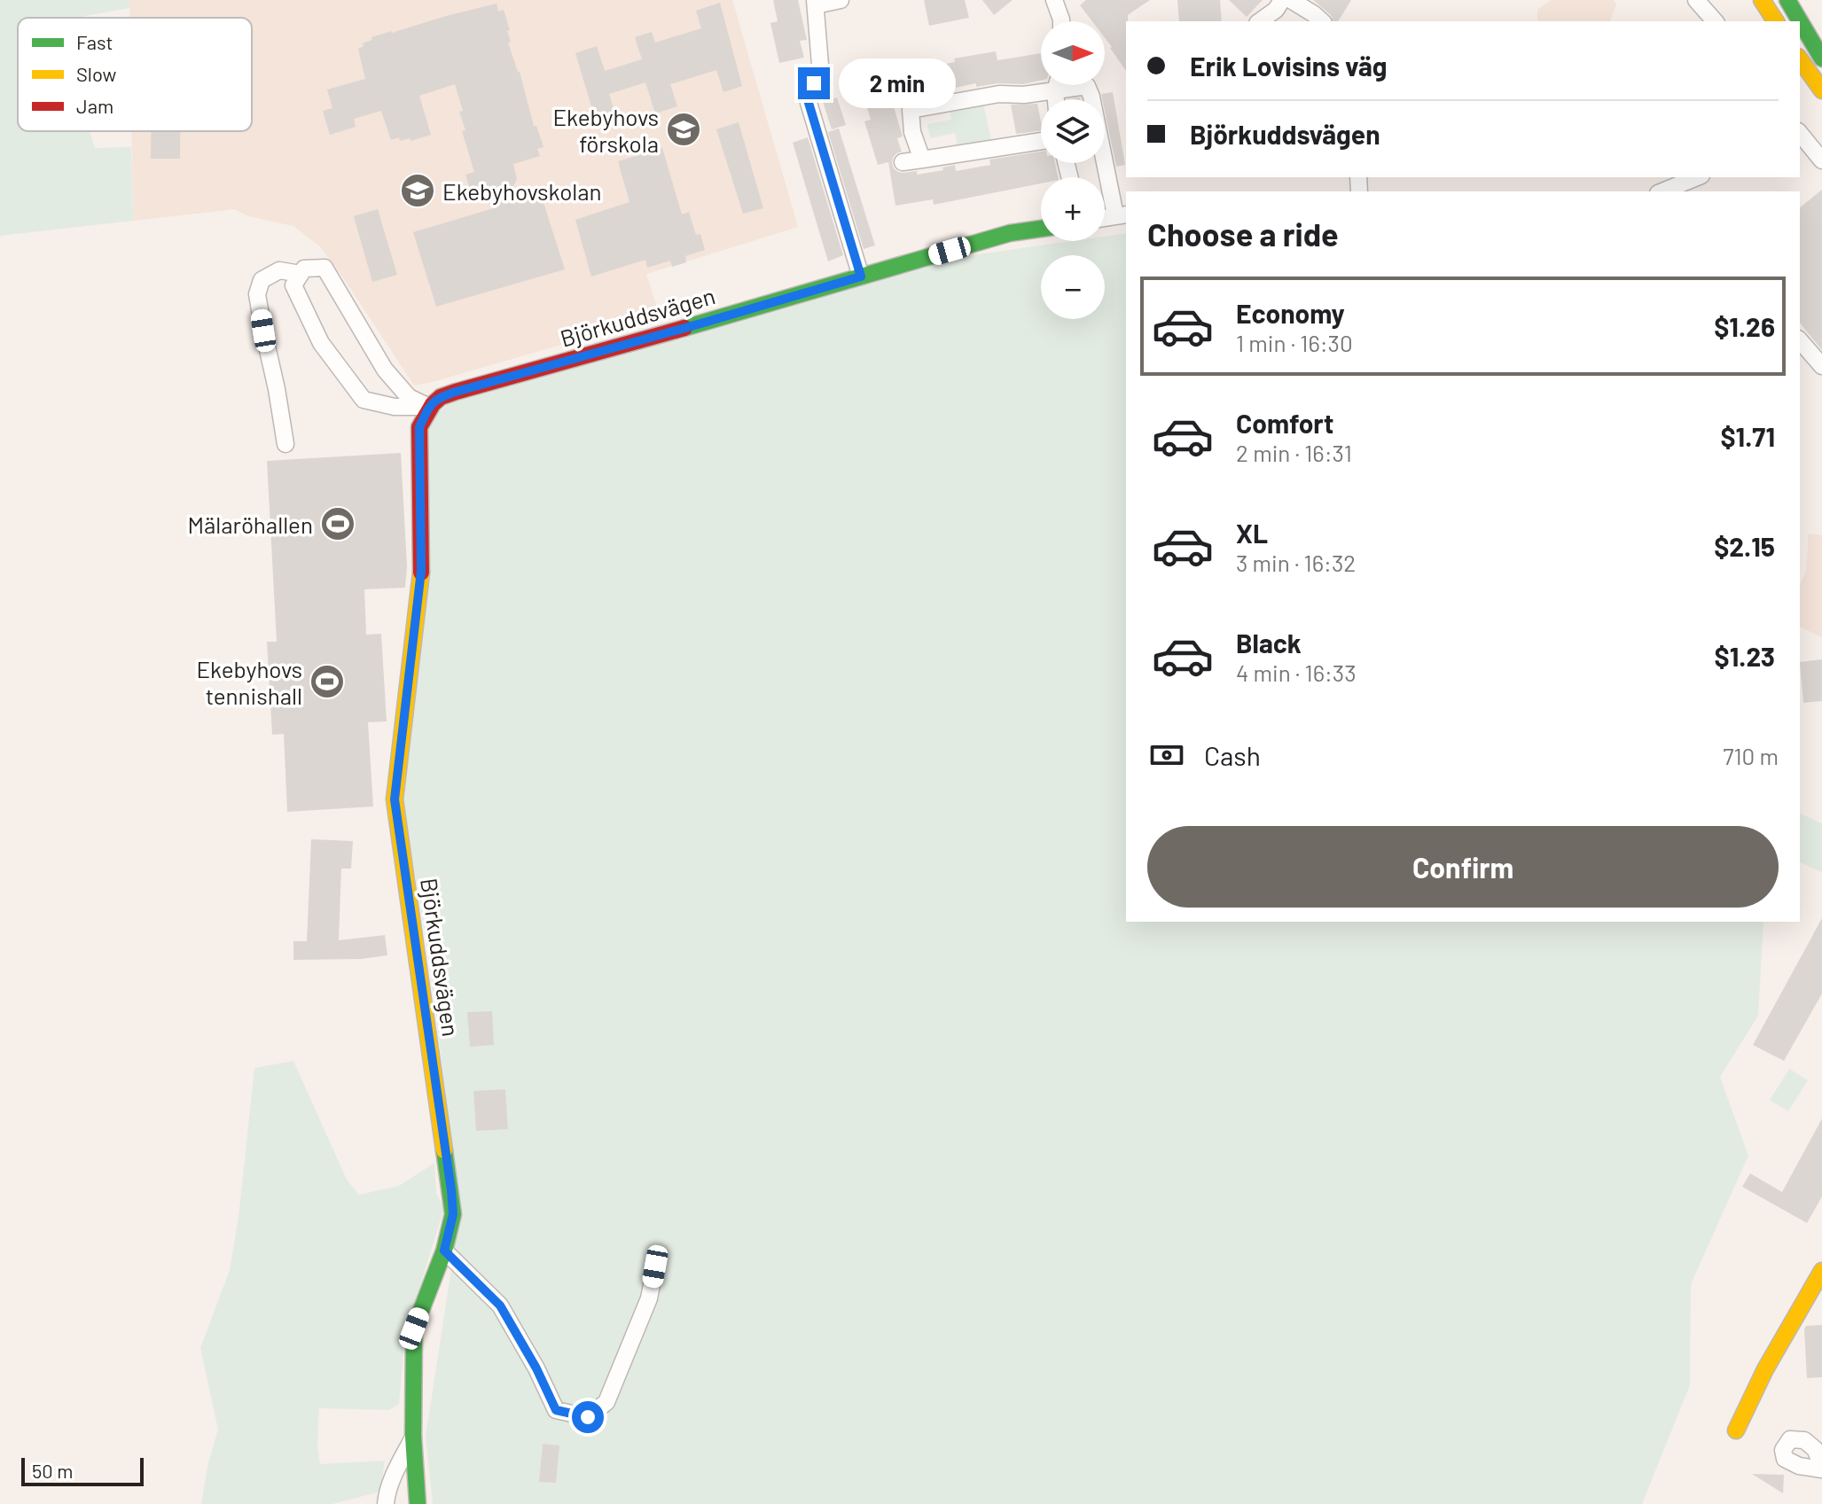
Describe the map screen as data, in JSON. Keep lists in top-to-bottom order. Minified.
{"streets":{"street":["Björkuddsvägen"]},"places":{"school or university":["Ekebyhovs förskola","Ekebyhovskolan"],"sports":["Mälaröhallen","Ekebyhovs tennishall"]},"legend":["Fast","Slow","Jam"],"scale_bar":"50 m","north":"right","page":{"map_buttons":["+","−"],"banner":["Erik Lovisins väg","Björkuddsvägen"],"bubble":"2 min","heading":"Choose a ride","list":[{"name":"Economy","note":"1 min · 16:30","value":"$1.26"},{"name":"Comfort","note":"2 min · 16:31","value":"$1.71"},{"name":"XL","note":"3 min · 16:32","value":"$2.15"},{"name":"Black","note":"4 min · 16:33","value":"$1.23"}],"pay":["Cash","710 m"],"buttons":"Confirm","scale":"50 m"}}
